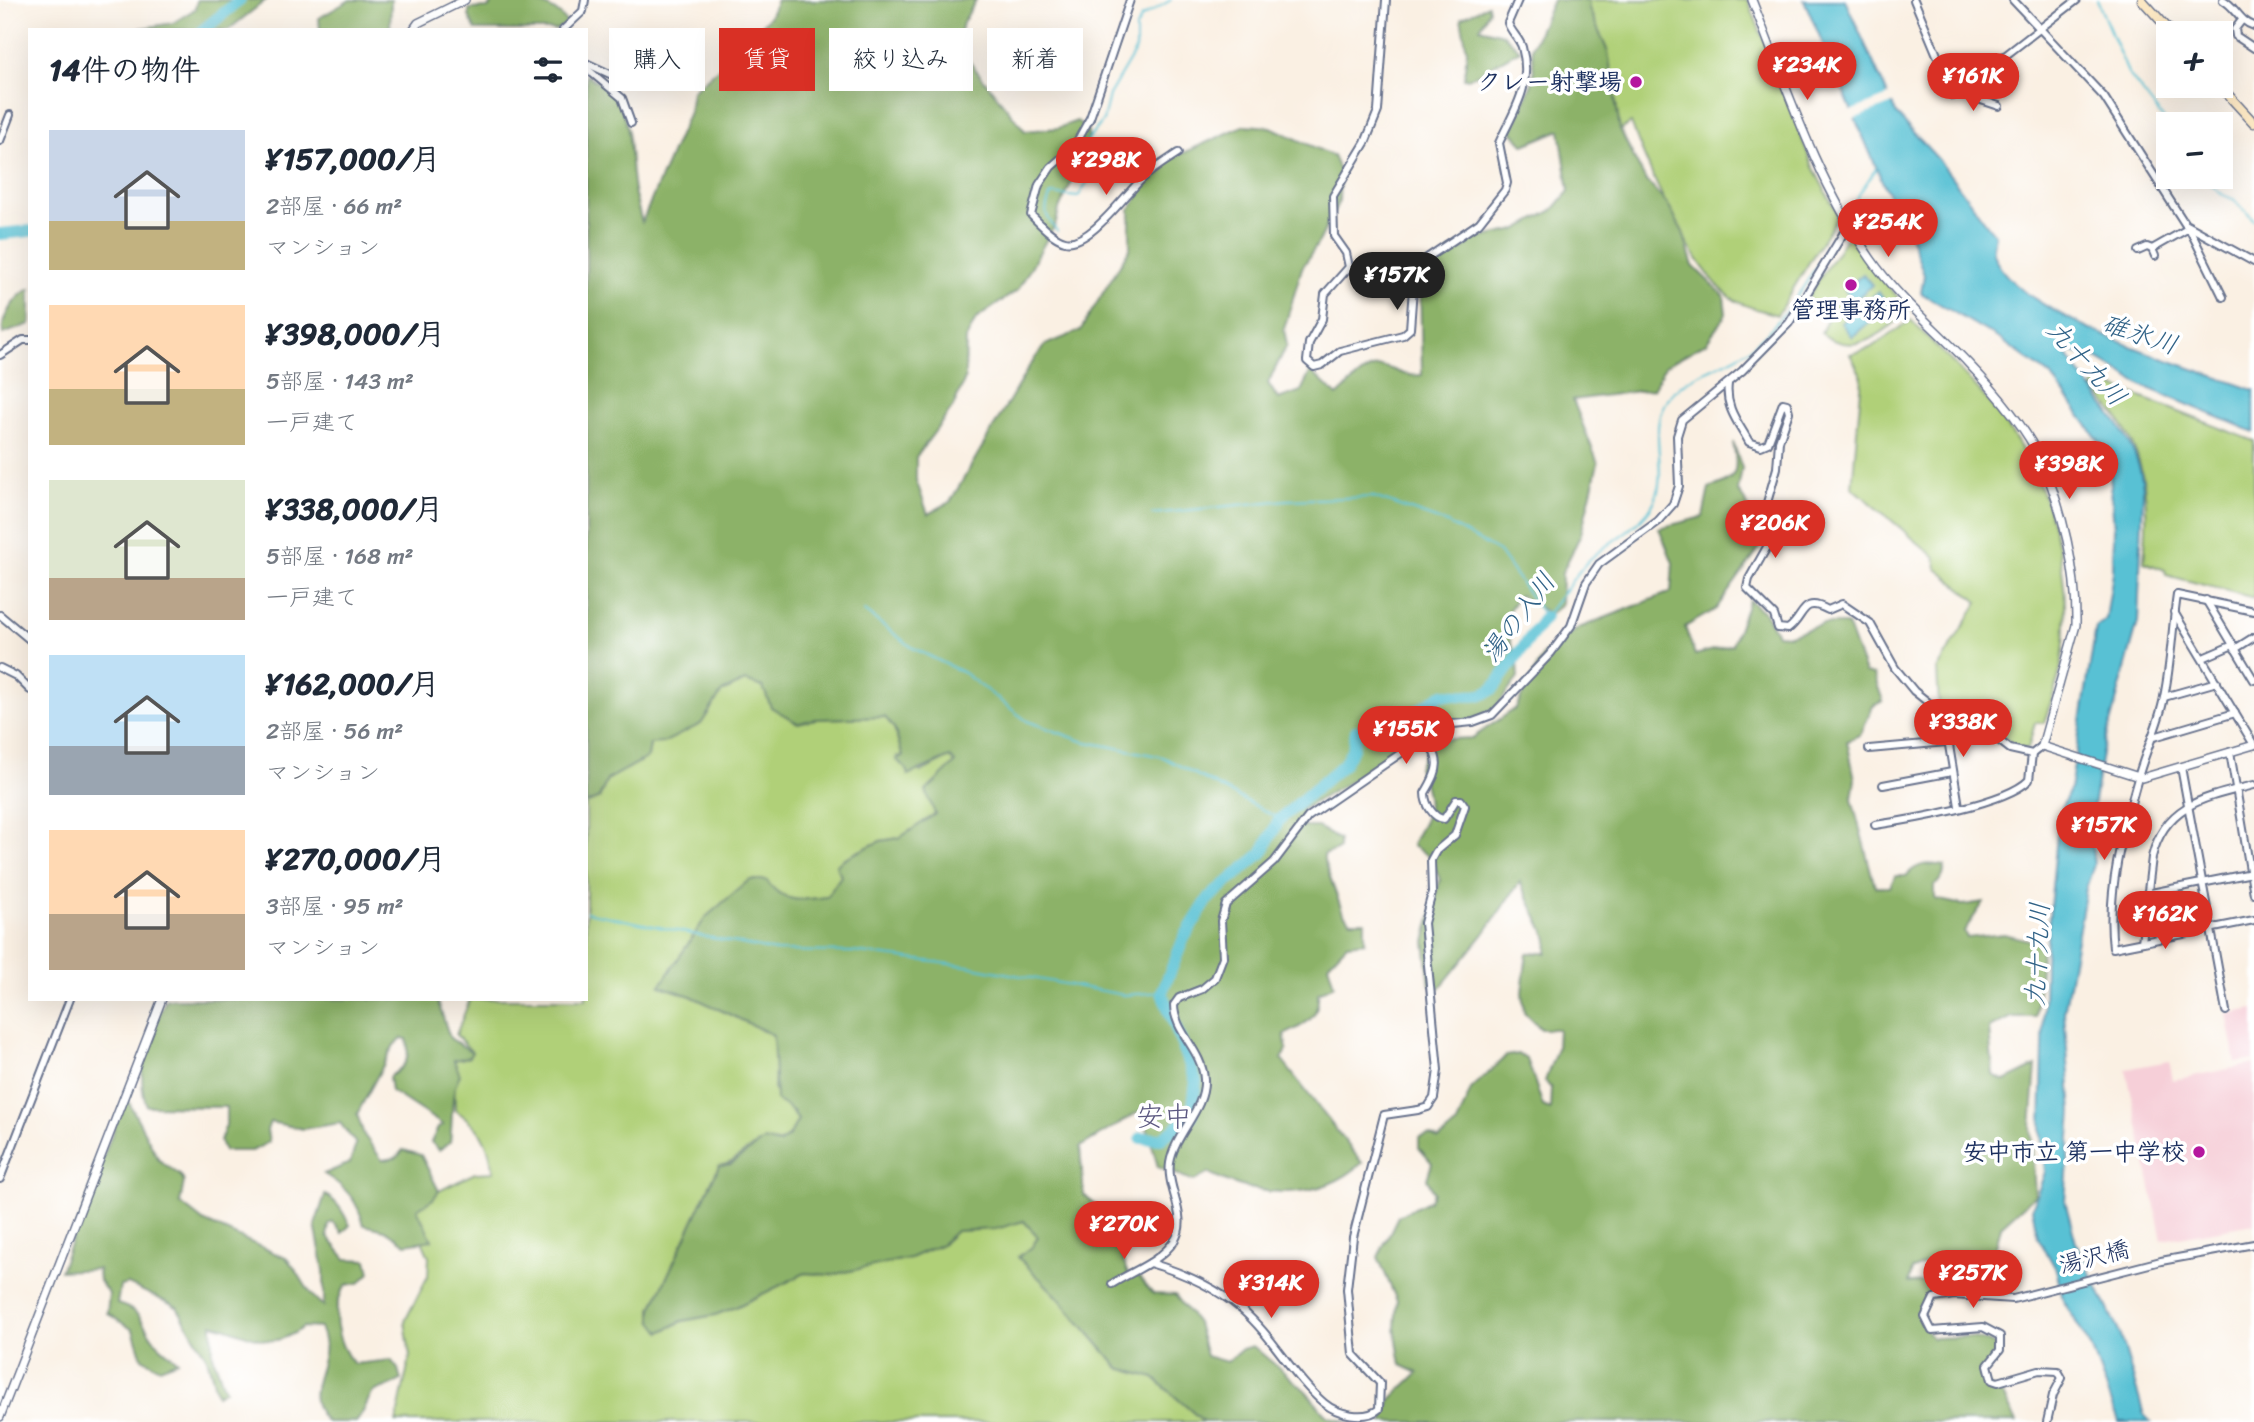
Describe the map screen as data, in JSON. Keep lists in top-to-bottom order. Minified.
{"streets":{"street":["湯沢橋"]},"districts":["安中"],"water":["碓氷川","九十九川","湯の入川"],"places":["クレー射撃場","管理事務所","安中市立 第一中学校"],"page":{"map_buttons":["+","−"],"chip":["購入","賃貸","絞り込み","新着"],"heading":"14件の物件","price":["¥234K","¥161K","¥298K","¥254K","¥157K","¥398K","¥206K","¥338K","¥155K","¥157K","¥162K","¥270K","¥257K","¥314K"],"list":[{"name":"¥157,000/月","note":"2部屋 · 66 m² · マンション"},{"name":"¥398,000/月","note":"5部屋 · 143 m² · 一戸建て"},{"name":"¥338,000/月","note":"5部屋 · 168 m² · 一戸建て"},{"name":"¥162,000/月","note":"2部屋 · 56 m² · マンション"},{"name":"¥270,000/月","note":"3部屋 · 95 m² · マンション"}]}}
